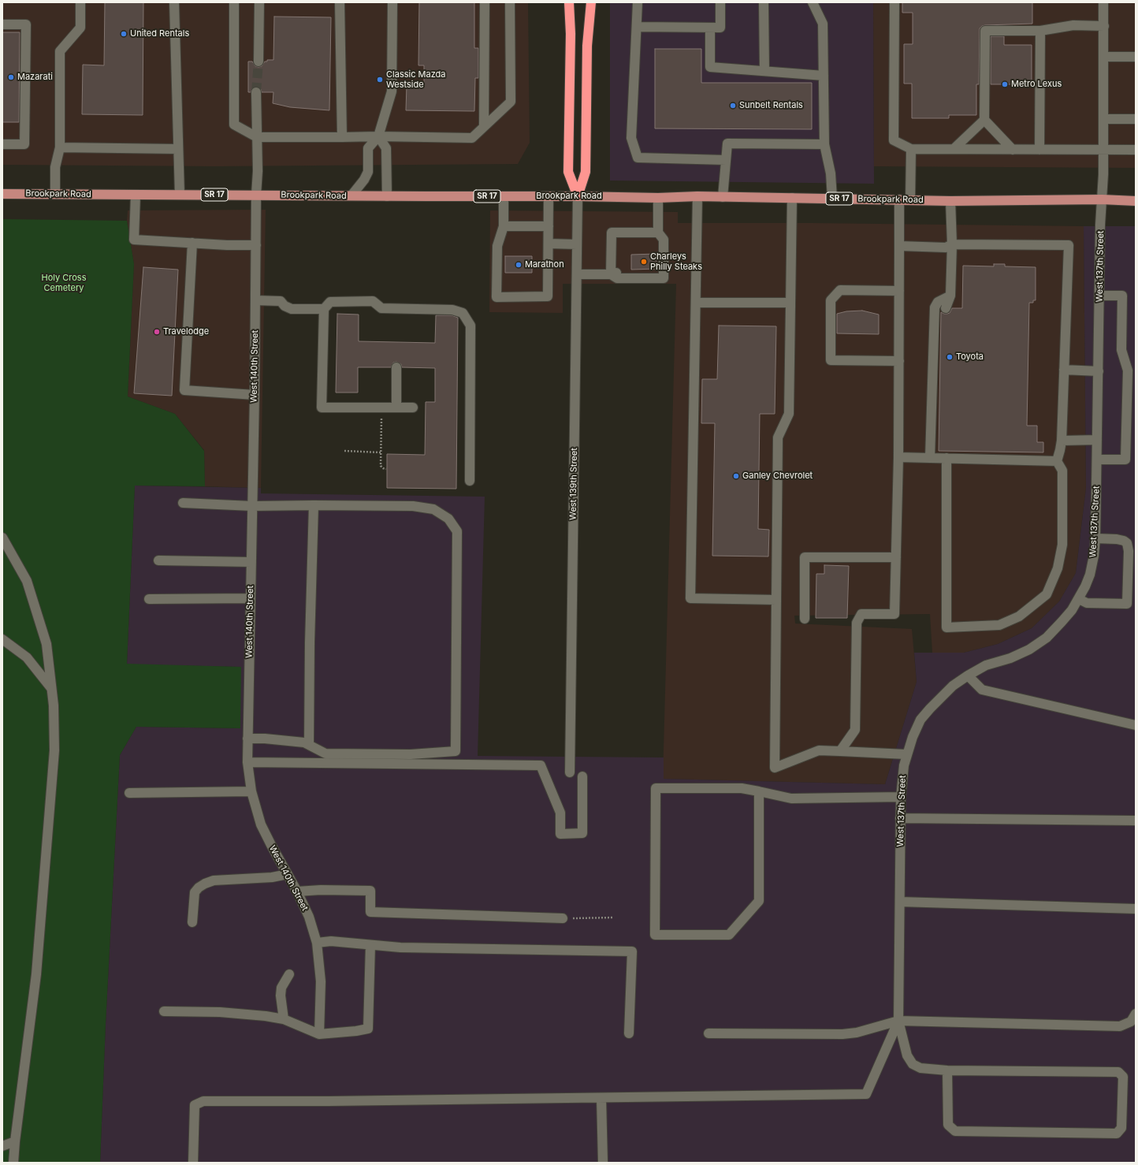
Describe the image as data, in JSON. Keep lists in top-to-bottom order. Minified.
{"streets":{"main road":["Brookpark Road","SR 17"],"street":["West 137th Street","West 140th Street","West 139th Street"]},"crossings":[["Brookpark Road","West 137th Street"],["Brookpark Road","West 140th Street"],["Brookpark Road","West 139th Street"]],"parks":["Holy Cross Cemetery"],"places":["United Rentals","Mazarati","Classic Mazda Westside","Metro Lexus","Sunbelt Rentals","Charleys Philly Steaks","Marathon","Travelodge","Toyota","Ganley Chevrolet"]}
